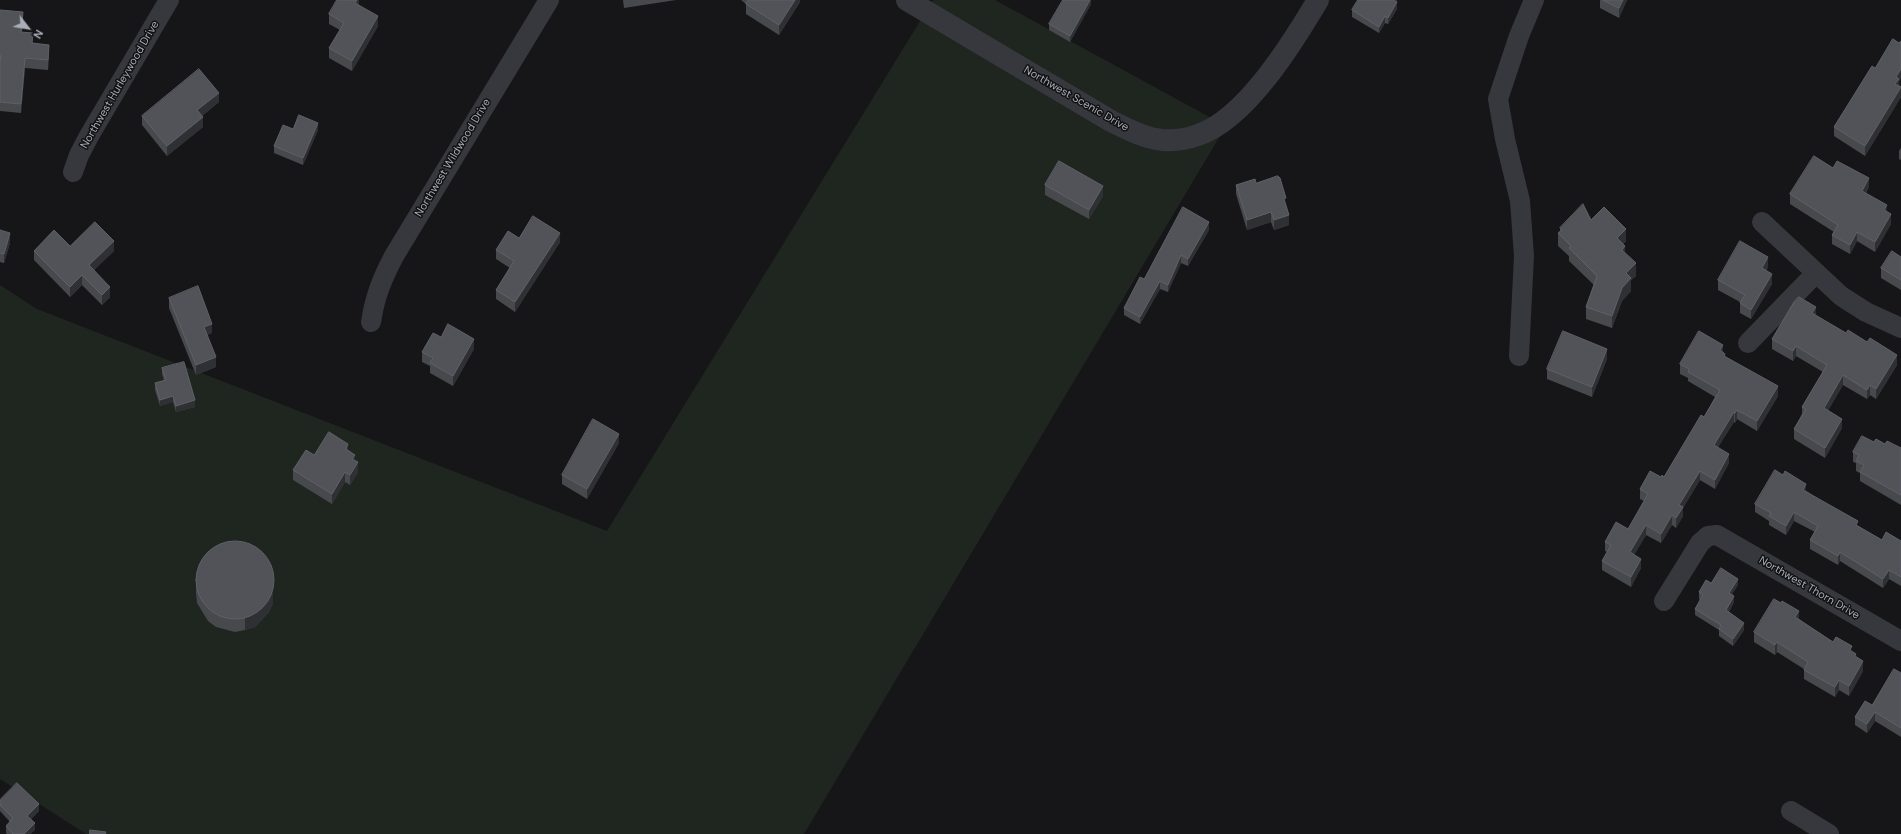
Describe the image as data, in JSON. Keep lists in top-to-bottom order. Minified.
{"streets":{"street":["Northwest Hurleywood Drive","Northwest Scenic Drive","Northwest Wildwood Drive","Northwest Thorn Drive"]},"north":"bottom right"}
